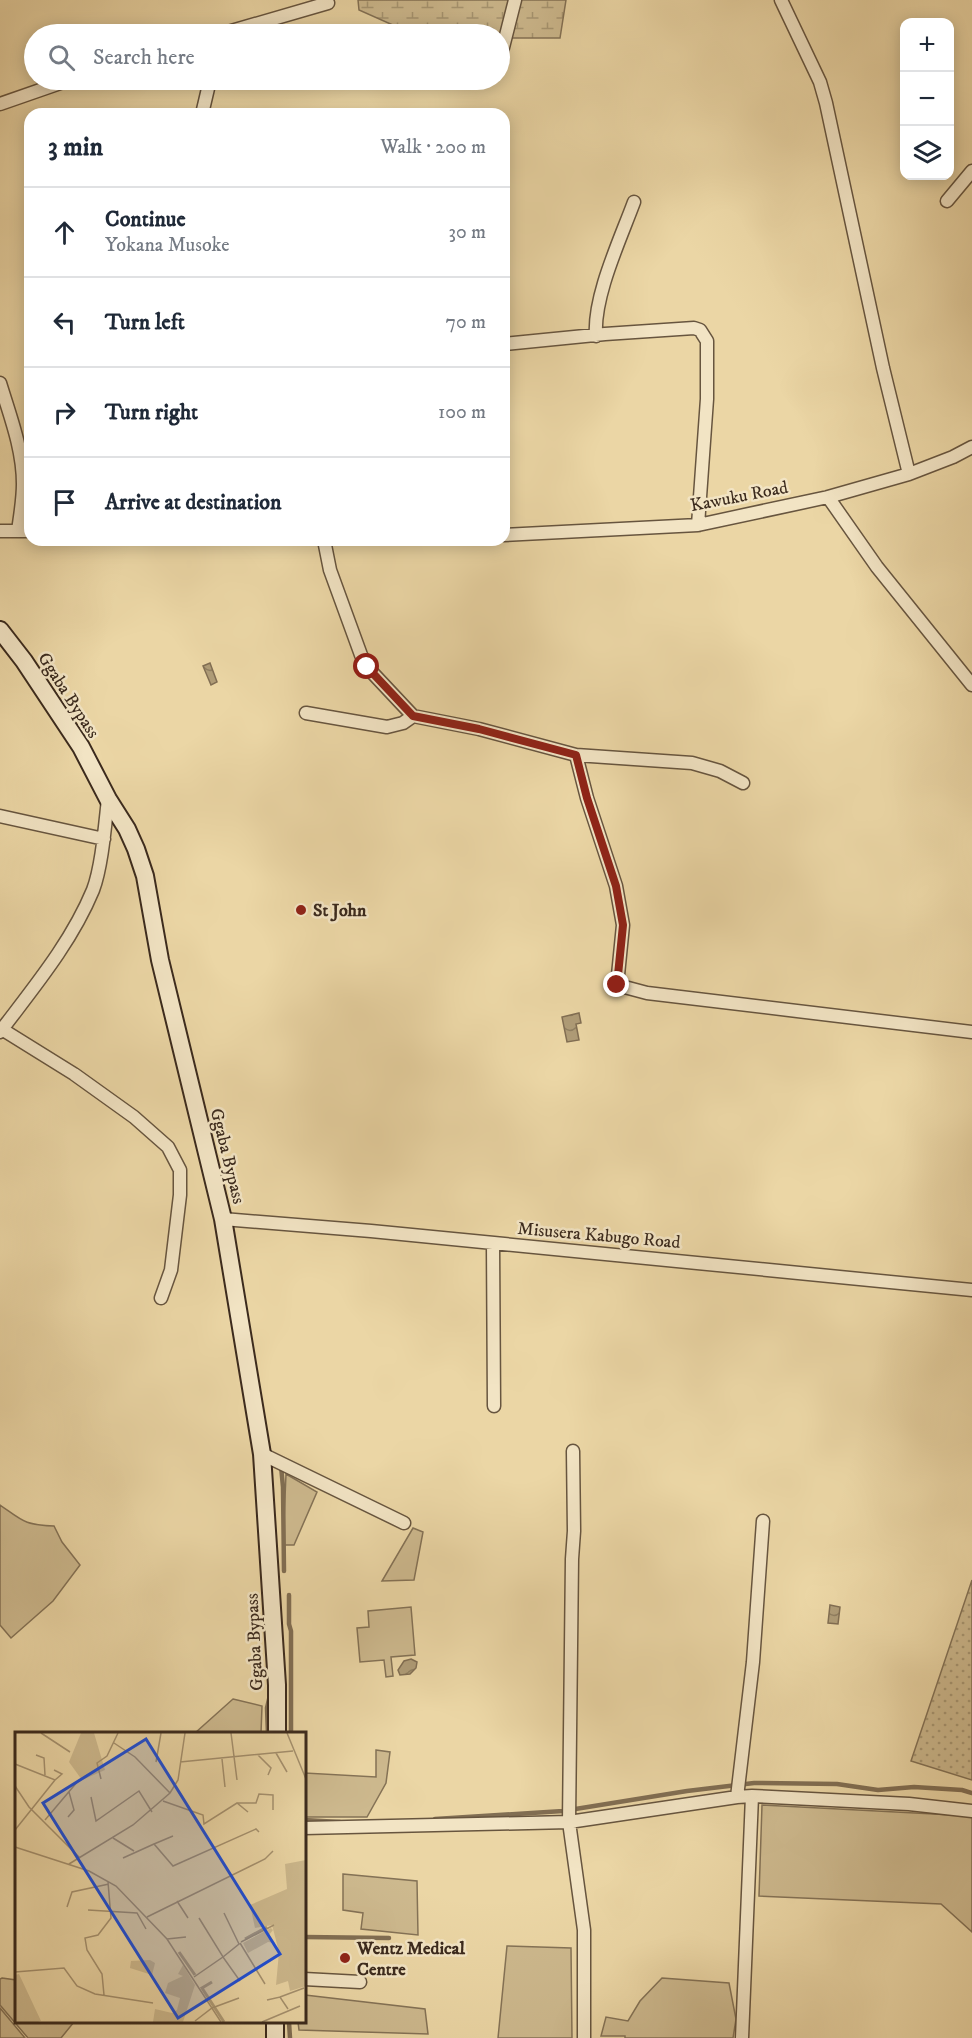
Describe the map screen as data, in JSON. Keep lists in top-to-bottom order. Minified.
{"streets":{"street":["Kawuku Road","Ggaba Bypass","Misusera Kabugo Road"]},"crossings":[["Ggaba Bypass","Misusera Kabugo Road"]],"places":["St John","Wentz Medical Centre"],"page":{"map_buttons":["+","−"],"search":"Search here","heading":["3 min","Walk · 200 m"],"list":[["Continue","Yokana Musoke","30 m"],["Turn left","70 m"],["Turn right","100 m"],"Arrive at destination"]}}
